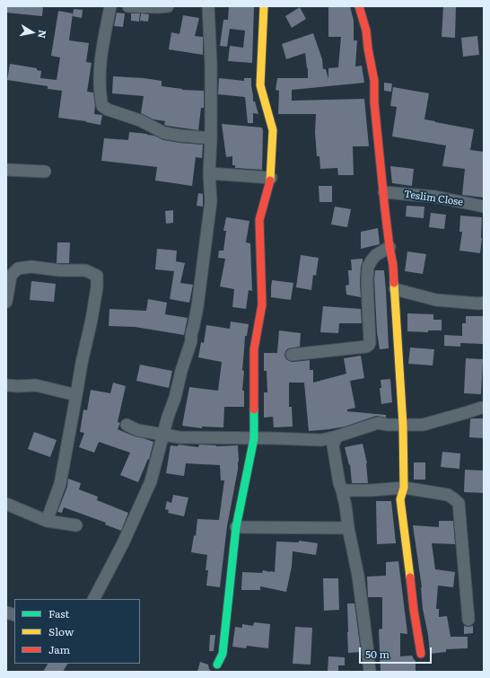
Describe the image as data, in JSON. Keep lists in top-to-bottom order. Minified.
{"streets":{"street":["Teslim Close"]},"legend":["Fast","Slow","Jam"],"scale_bar":"50 m","north":"right"}
